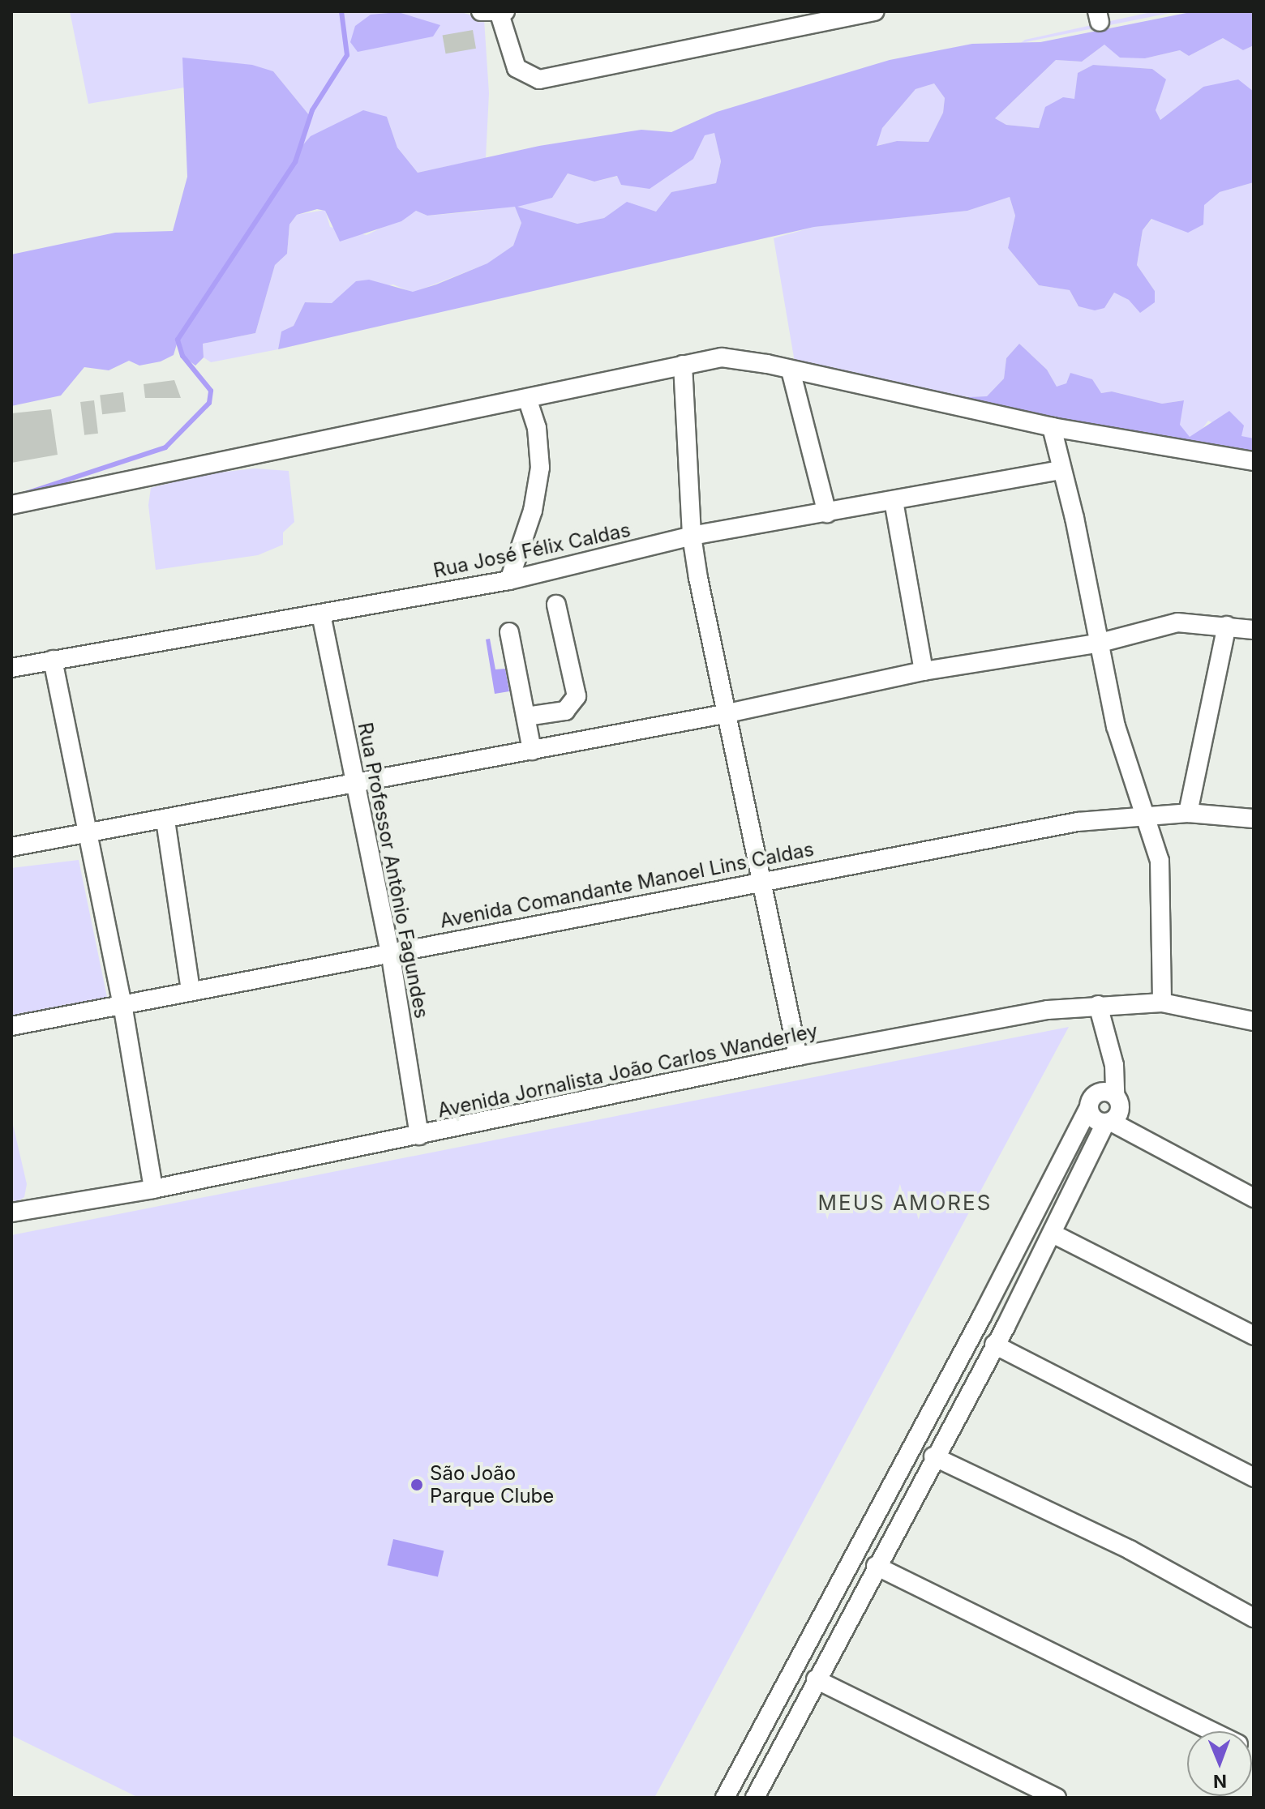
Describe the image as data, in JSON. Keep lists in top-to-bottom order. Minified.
{"streets":{"street":["Rua José Félix Caldas","Rua Professor Antônio Fagundes","Avenida Comandante Manoel Lins Caldas","Avenida Jornalista João Carlos Wanderley"]},"crossings":[["Rua José Félix Caldas","Rua Professor Antônio Fagundes"],["Rua Professor Antônio Fagundes","Avenida Comandante Manoel Lins Caldas"],["Rua Professor Antônio Fagundes","Avenida Jornalista João Carlos Wanderley"]],"districts":["MEUS AMORES"],"places":["São João Parque Clube"],"north":"bottom"}
